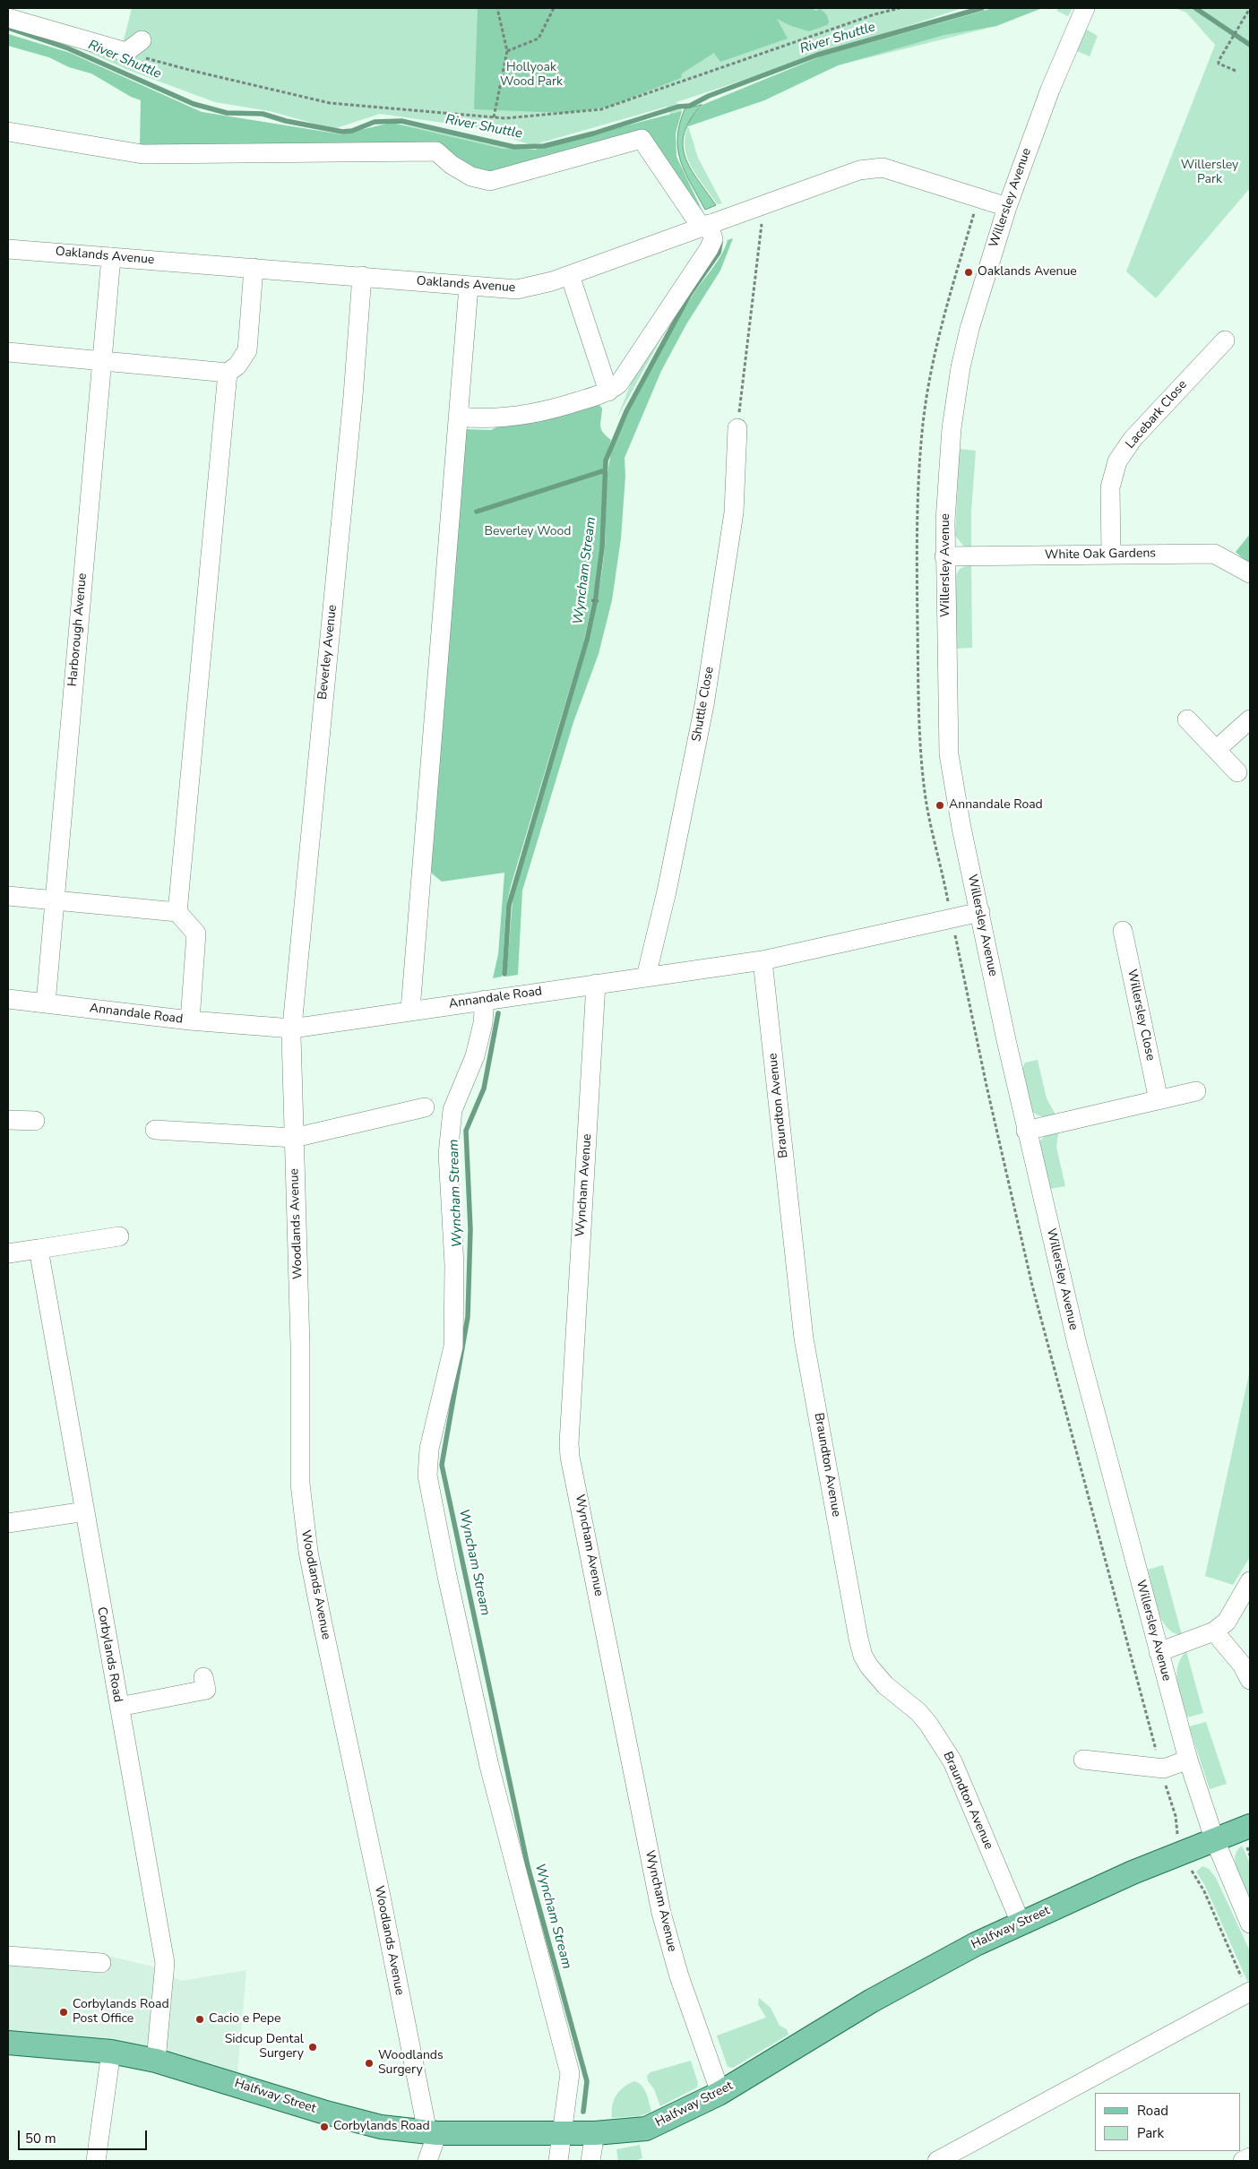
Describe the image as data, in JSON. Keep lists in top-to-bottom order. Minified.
{"streets":{"main road":["Halfway Street"],"street":["Willersley Avenue","Oaklands Avenue","Lacebark Close","White Oak Gardens","Harborough Avenue","Beverley Avenue","Shuttle Close","Annandale Road","Willersley Close","Braundton Avenue","Wyncham Avenue","Woodlands Avenue","Corbylands Road"]},"crossings":[["Willersley Avenue","Oaklands Avenue"],["Willersley Avenue","White Oak Gardens"],["Willersley Avenue","Annandale Road"],["Willersley Avenue","Halfway Street"],["Oaklands Avenue","Harborough Avenue"],["Oaklands Avenue","Beverley Avenue"],["Lacebark Close","White Oak Gardens"],["Harborough Avenue","Annandale Road"],["Beverley Avenue","Annandale Road"],["Beverley Avenue","Woodlands Avenue"],["Shuttle Close","Annandale Road"],["Annandale Road","Braundton Avenue"],["Annandale Road","Wyncham Avenue"],["Annandale Road","Woodlands Avenue"],["Braundton Avenue","Halfway Street"],["Wyncham Avenue","Halfway Street"],["Woodlands Avenue","Halfway Street"],["Corbylands Road","Halfway Street"]],"water":["River Shuttle","Wyncham Stream"],"parks":["Hollyoak Wood Park","Willersley Park","Beverley Wood"],"places":["Oaklands Avenue","Annandale Road","Corbylands Road Post Office","Cacio e Pepe","Sidcup Dental Surgery","Woodlands Surgery","Corbylands Road"],"legend":["Road","Park"],"scale_bar":"50 m"}
